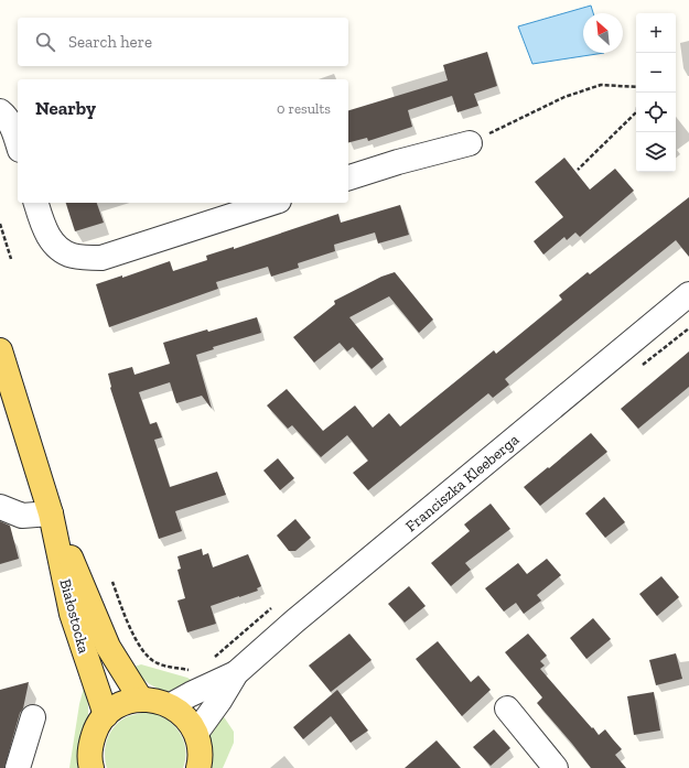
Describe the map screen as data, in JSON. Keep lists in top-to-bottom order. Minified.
{"streets":{"main road":["Białostocka"],"street":["Franciszka Kleeberga"]},"north":"top left","page":{"map_buttons":["+","−"],"search":"Search here","heading":["Nearby","0 results"]}}
